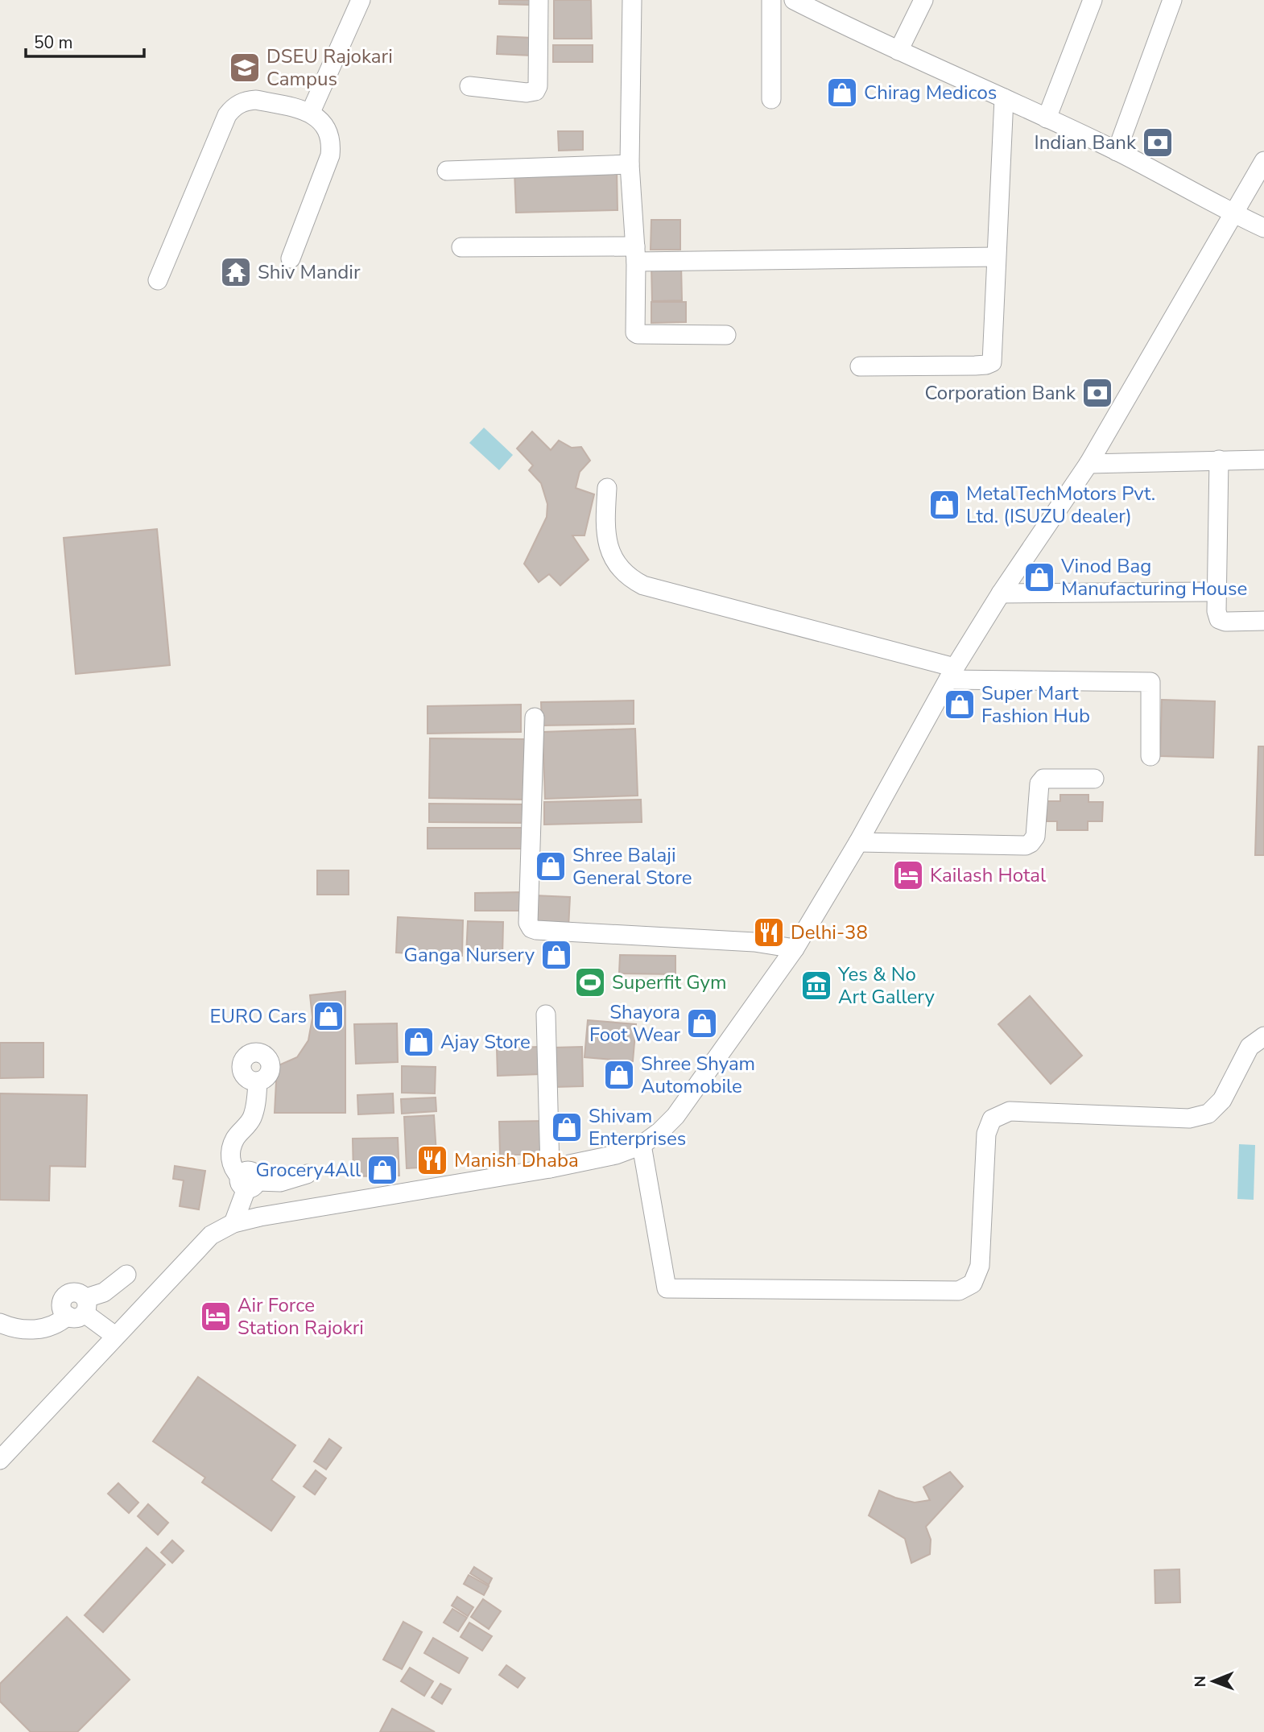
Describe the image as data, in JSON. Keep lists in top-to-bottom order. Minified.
{"places":{"school or university":["DSEU Rajokari Campus"],"shop":["Chirag Medicos","MetalTechMotors Pvt. Ltd. (ISUZU dealer)","Vinod Bag Manufacturing House","Super Mart Fashion Hub","Shree Balaji General Store","Ganga Nursery","EURO Cars","Shayora Foot Wear","Ajay Store","Shree Shyam Automobile","Shivam Enterprises","Grocery4All"],"bank":["Indian Bank","Corporation Bank"],"temple":["Shiv Mandir"],"hotel":["Kailash Hotal","Air Force Station Rajokri"],"restaurant":["Delhi-38","Manish Dhaba"],"sports":["Superfit Gym"],"museum":["Yes & No Art Gallery"]},"scale_bar":"50 m","north":"left"}
